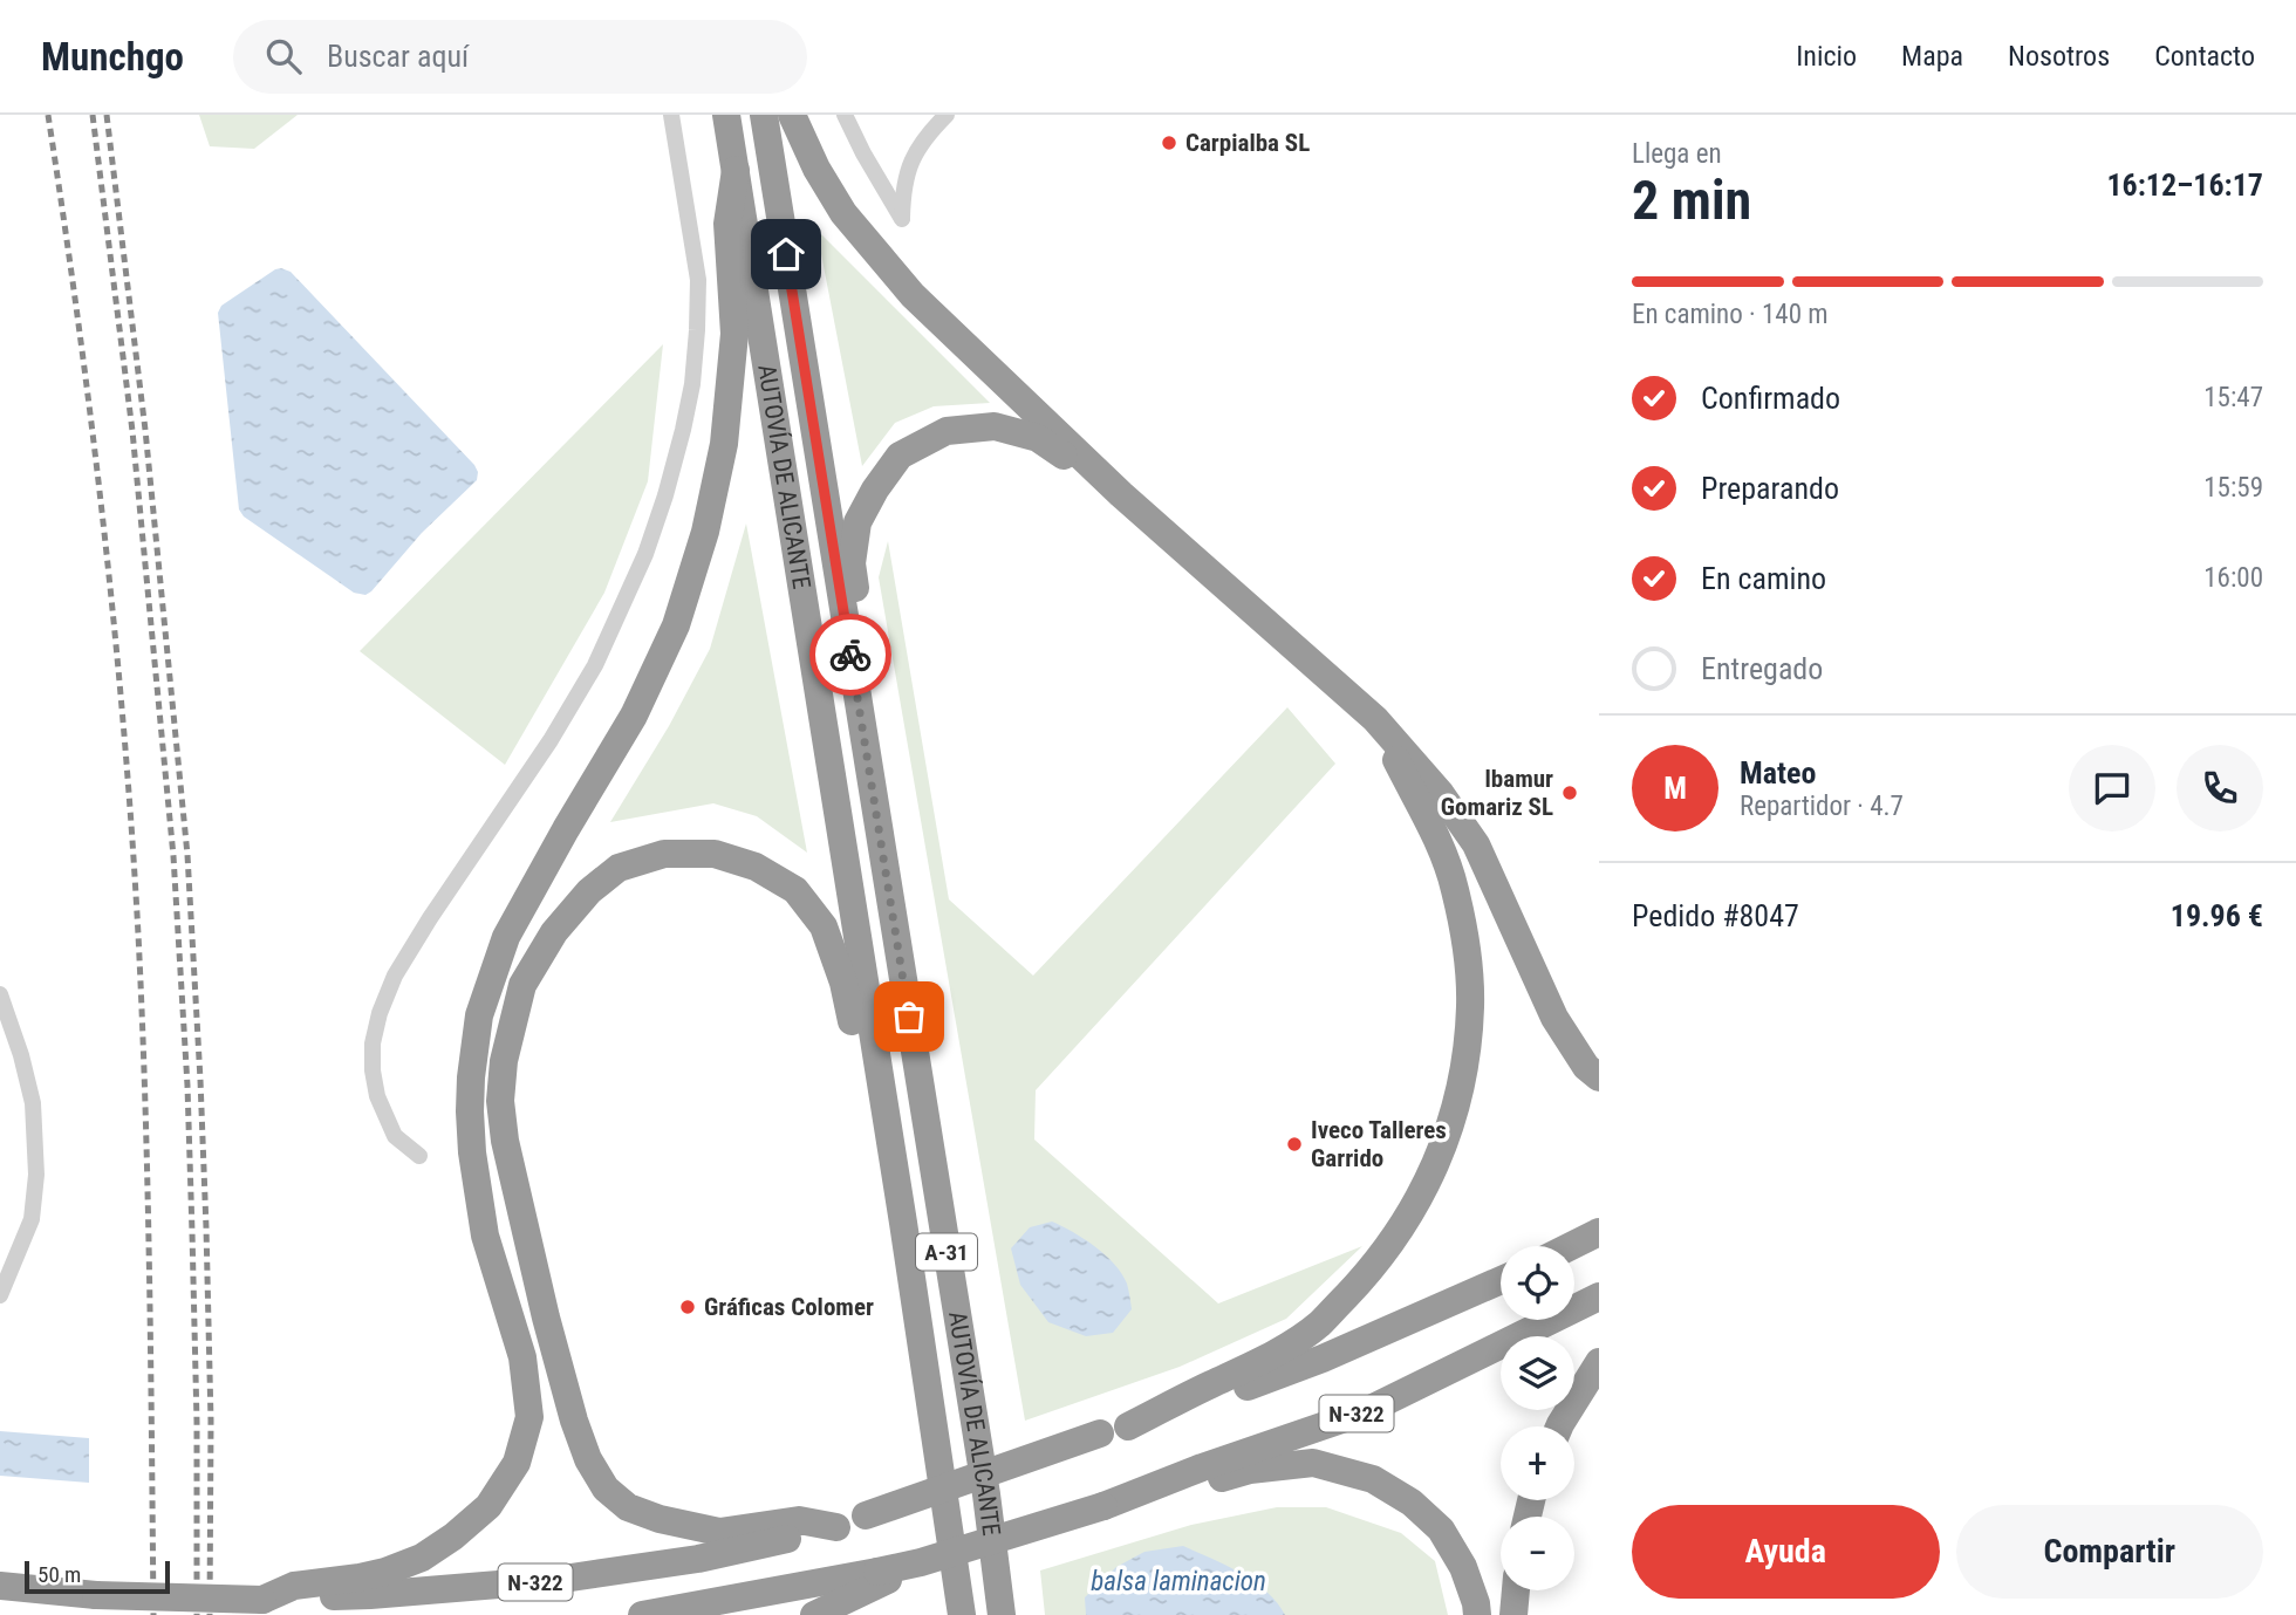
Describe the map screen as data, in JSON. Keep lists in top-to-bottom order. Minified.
{"streets":{"highway":["AUTOVÍA DE ALICANTE","A-31","N-322"]},"water":["balsa laminacion"],"places":["Carpialba SL","lbamur Gomariz SL","Iveco Talleres Garrido","Gráficas Colomer"],"scale_bar":"50 m","page":{"header":"Munchgo","search":"Buscar aquí","nav":["Inicio","Mapa","Nosotros","Contacto"],"heading":["2 min","Llega en","16:12–16:17"],"panel":["Mateo","Repartidor · 4.7","Pedido #8047","19.96 €"],"bar":"En camino · 140 m","list":[["Confirmado","15:47"],["Preparando","15:59"],["En camino","16:00"],"Entregado"],"round":"M","map_buttons":["+","−"],"buttons":["Ayuda","Compartir"],"scale":"50 m"}}
